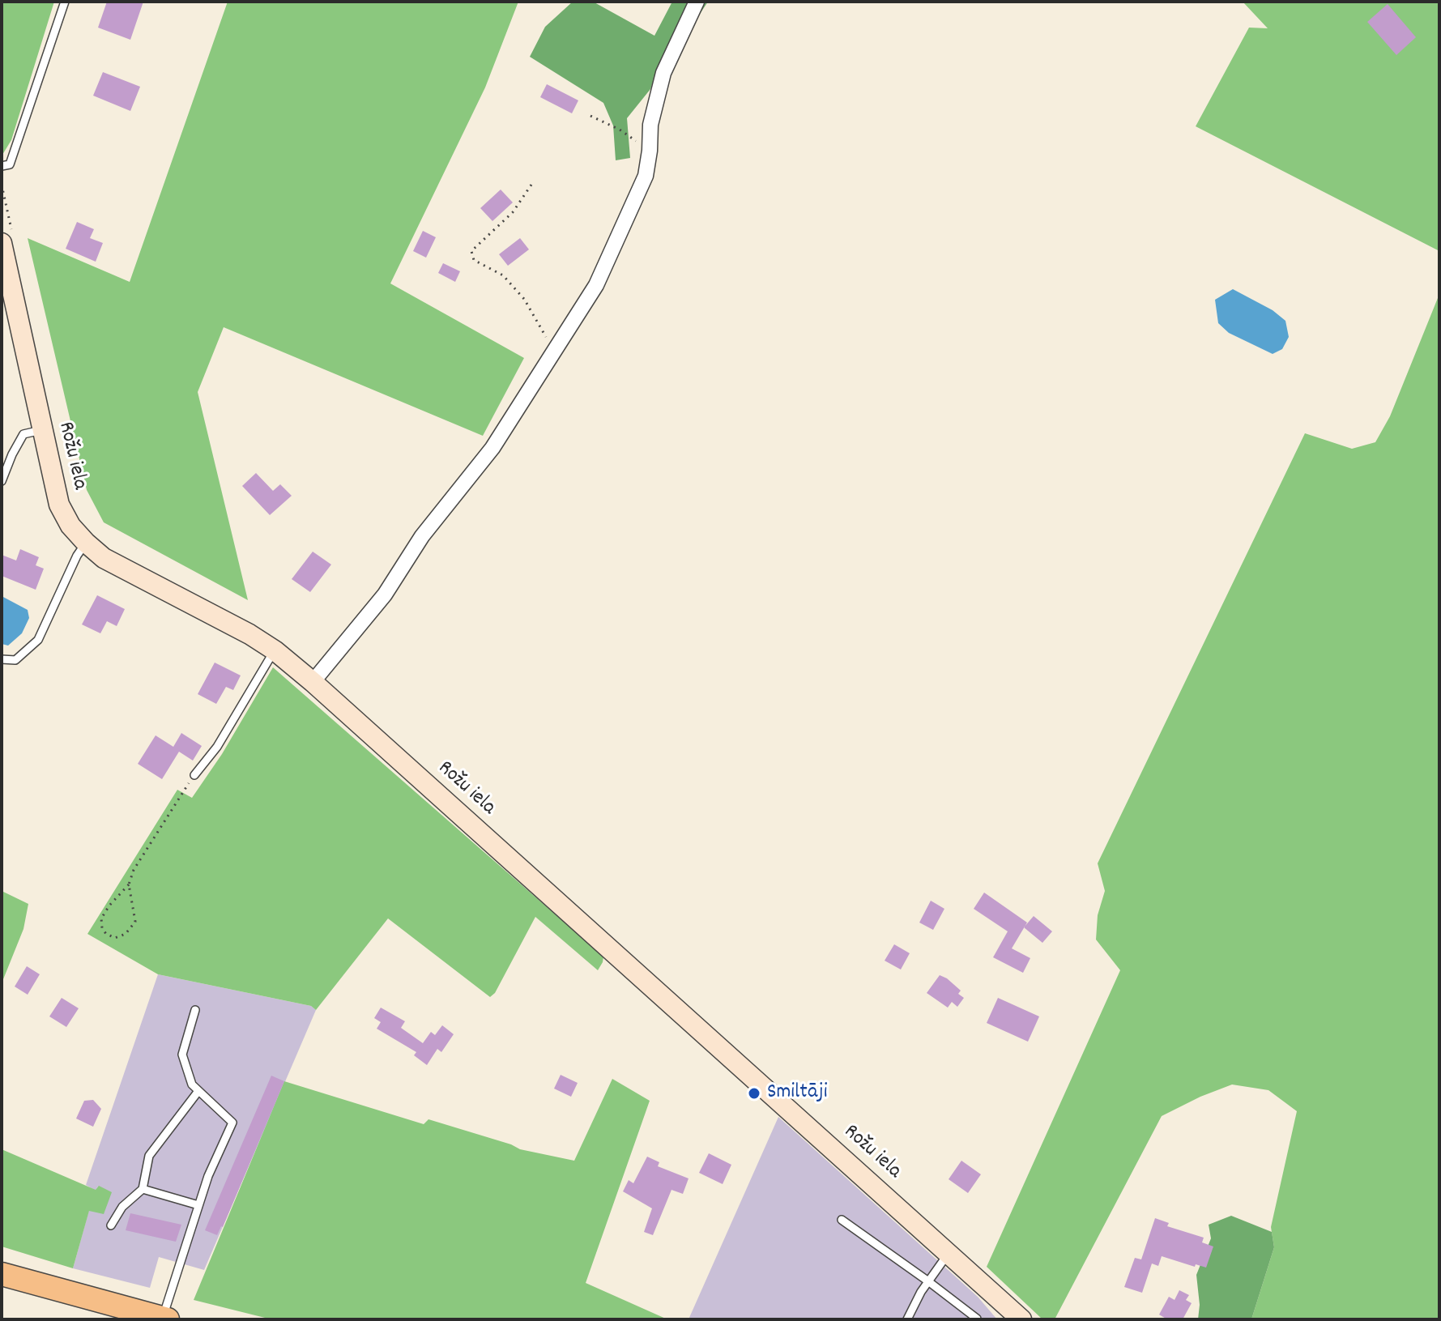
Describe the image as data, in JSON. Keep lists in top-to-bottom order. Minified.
{"streets":{"street":["Rožu iela"]},"places":["Smiltāji"]}
